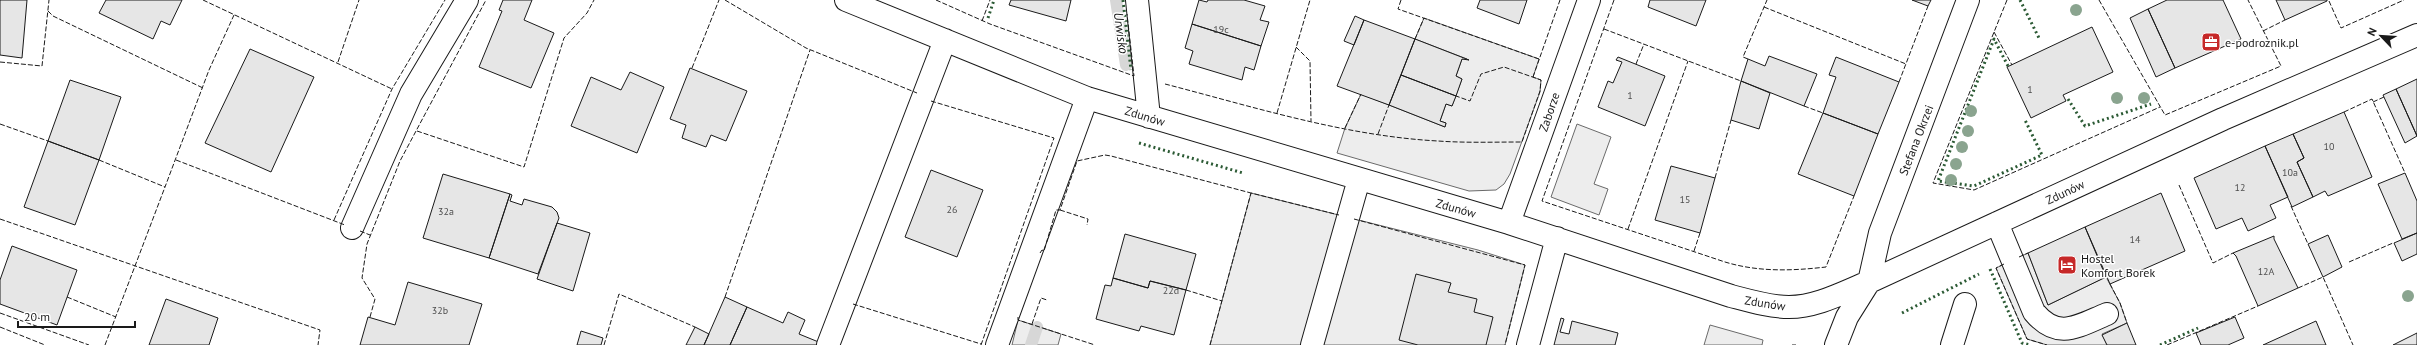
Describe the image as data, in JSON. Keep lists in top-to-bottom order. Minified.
{"streets":{"street":["Zaborze","Zdunów","Stefana Okrzei"]},"crossings":[["Zaborze","Zdunów"],["Zdunów","Stefana Okrzei"]],"water":["Urwisko"],"places":{"office":["e-podroznik.pl"],"hotel":["Hostel Komfort Borek"]},"house_numbers":["19c","1","1","10","10a","12","15","26","32a","14","12A","22d","32b"],"scale_bar":"20 m","north":"top left"}
